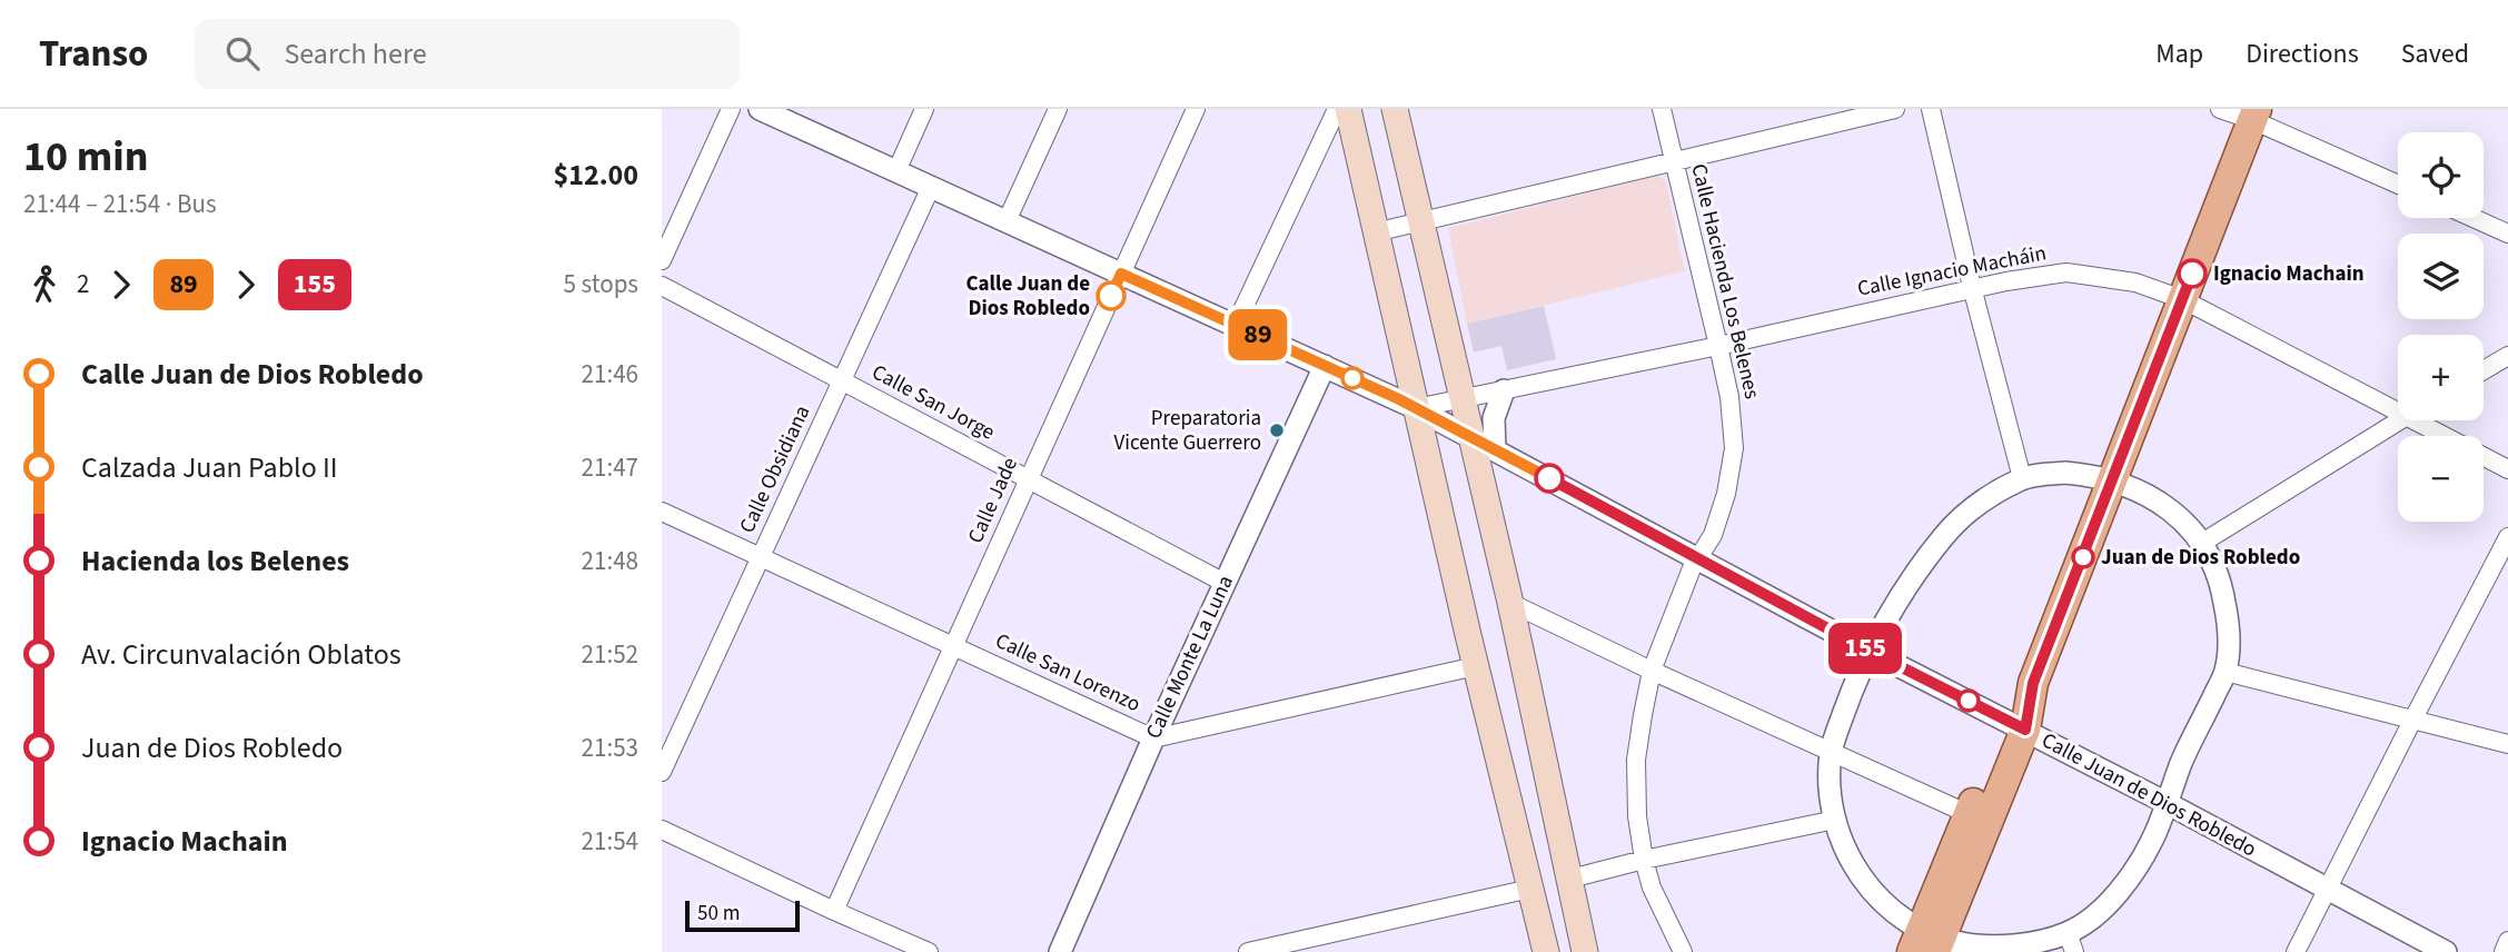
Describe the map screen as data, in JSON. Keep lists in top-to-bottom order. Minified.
{"streets":{"street":["Calle Ignacio Macháin","Calle Hacienda Los Belenes","Calle San Jorge","Calle Obsidiana","Calle Jade","Calle Monte La Luna","Calle San Lorenzo","Calle Juan de Dios Robledo"]},"crossings":[["Calle Ignacio Macháin","Calle Hacienda Los Belenes"],["Calle Ignacio Macháin","Calle Juan de Dios Robledo"],["Calle Hacienda Los Belenes","Calle Juan de Dios Robledo"],["Calle San Jorge","Calle Obsidiana"],["Calle San Jorge","Calle Jade"],["Calle San Jorge","Calle Monte La Luna"],["Calle Obsidiana","Calle San Lorenzo"],["Calle Obsidiana","Calle Juan de Dios Robledo"],["Calle Jade","Calle San Lorenzo"],["Calle Jade","Calle Juan de Dios Robledo"],["Calle Monte La Luna","Calle San Lorenzo"],["Calle Monte La Luna","Calle Juan de Dios Robledo"]],"places":["Ignacio Machain","Calle Juan de Dios Robledo","Preparatoria Vicente Guerrero","Juan de Dios Robledo"],"lines":["bus line 89","bus line 155"],"scale_bar":"50 m","page":{"header":"Transo","search":"Search here","nav":["Map","Directions","Saved"],"heading":["10 min","21:44 – 21:54 · Bus","$12.00"],"on_map":["89","155"],"map_buttons":["+","−"],"legs":["2","89","155","5 stops"],"list":[{"name":"Calle Juan de Dios Robledo","value":"21:46"},{"name":"Calzada Juan Pablo II","value":"21:47"},{"name":"Hacienda los Belenes","value":"21:48"},{"name":"Av. Circunvalación Oblatos","value":"21:52"},{"name":"Juan de Dios Robledo","value":"21:53"},{"name":"Ignacio Machain","value":"21:54"}],"scale":"50 m"}}
